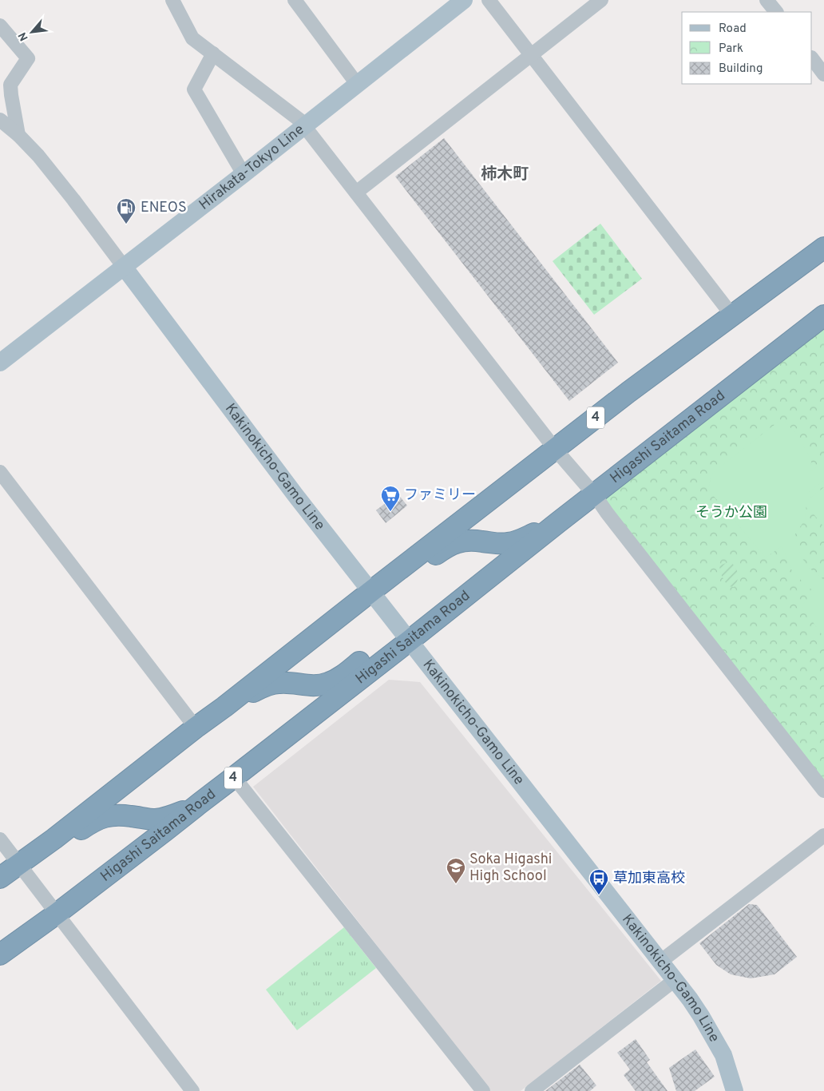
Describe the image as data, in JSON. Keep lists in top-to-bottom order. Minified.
{"streets":{"highway":["4","Higashi Saitama Road"],"main road":["Hirakata-Tokyo Line","Kakinokicho-Gamo Line"]},"crossings":[["Hirakata-Tokyo Line","Kakinokicho-Gamo Line"],["4","Higashi Saitama Road"],["4","Kakinokicho-Gamo Line"],["Higashi Saitama Road","Kakinokicho-Gamo Line"]],"districts":["柿木町"],"parks":["そうか公園"],"places":{"fuel station":["ENEOS"],"supermarket":["ファミリー"],"school or university":["Soka Higashi High School"],"bus stop":["草加東高校"]},"legend":["Road","Park","Building"],"north":"bottom left"}
